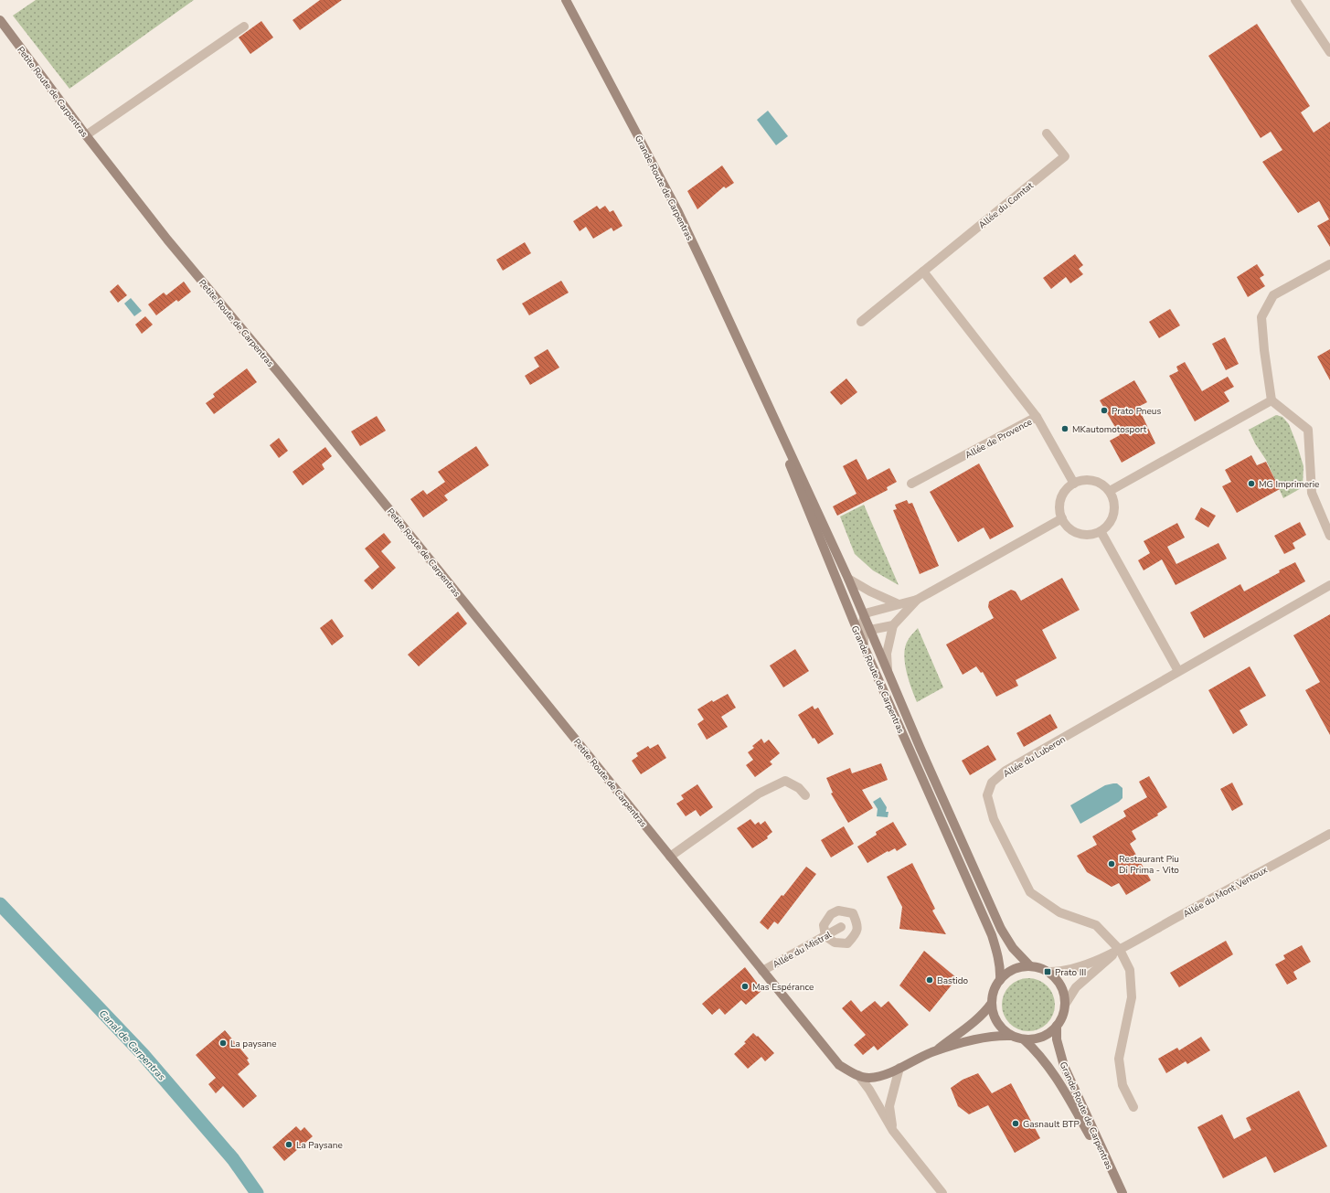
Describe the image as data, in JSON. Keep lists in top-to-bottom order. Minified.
{"streets":{"main road":["Petite Route de Carpentras","Grande Route de Carpentras"],"street":["Allée du Comtat","Allée de Provence","Allée du Luberon","Allée du Mont Ventoux","Allée du Mistral"]},"crossings":[["Petite Route de Carpentras","Grande Route de Carpentras"],["Petite Route de Carpentras","Allée du Mont Ventoux"],["Petite Route de Carpentras","Allée du Mistral"],["Grande Route de Carpentras","Allée du Mont Ventoux"],["Allée du Luberon","Allée du Mont Ventoux"]],"water":["Canal de Carpentras"],"places":{"other":["Prato Pneus","MKautomotosport","MG Imprimerie","Restaurant Piu Di Prima - Vito","Bastido","Mas Espérance","La paysane","Gasnault BTP","La Paysane"],"transit":["Prato III"]}}
